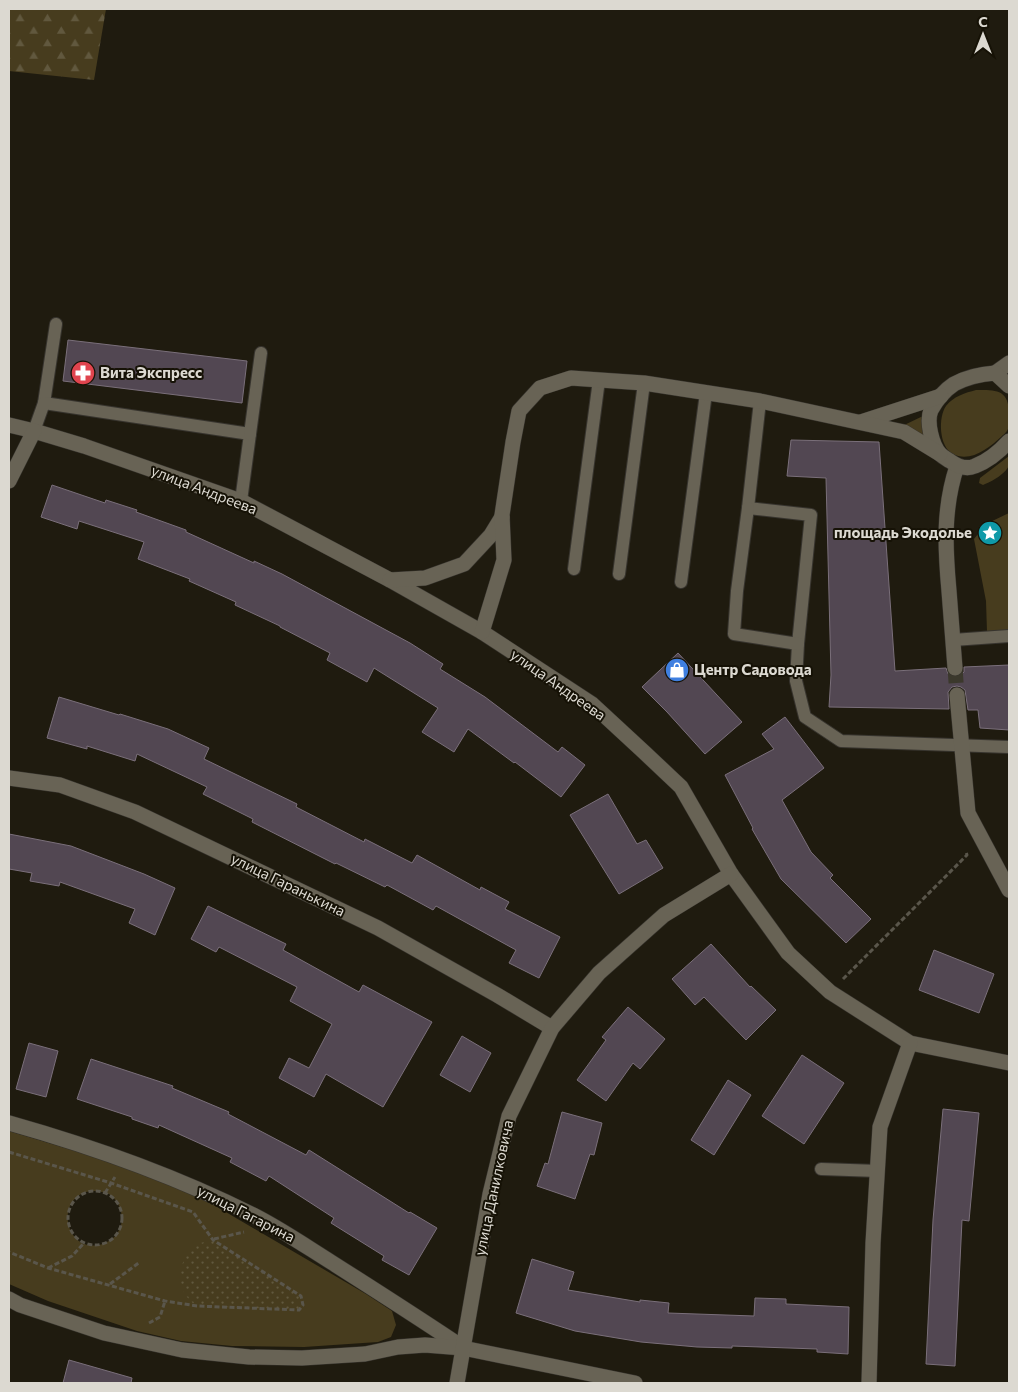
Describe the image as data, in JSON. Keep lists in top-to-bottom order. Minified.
{"streets":{"street":["улица Андреева","улица Гаранькина","улица Данилковича","улица Гагарина"]},"crossings":[["улица Андреева","улица Данилковича"],["улица Гаранькина","улица Данилковича"],["улица Данилковича","улица Гагарина"]],"places":{"pharmacy":["Вита Экспресс"],"place":["площадь Экодолье"],"shop":["Центр Садовода"]},"north":"top"}
